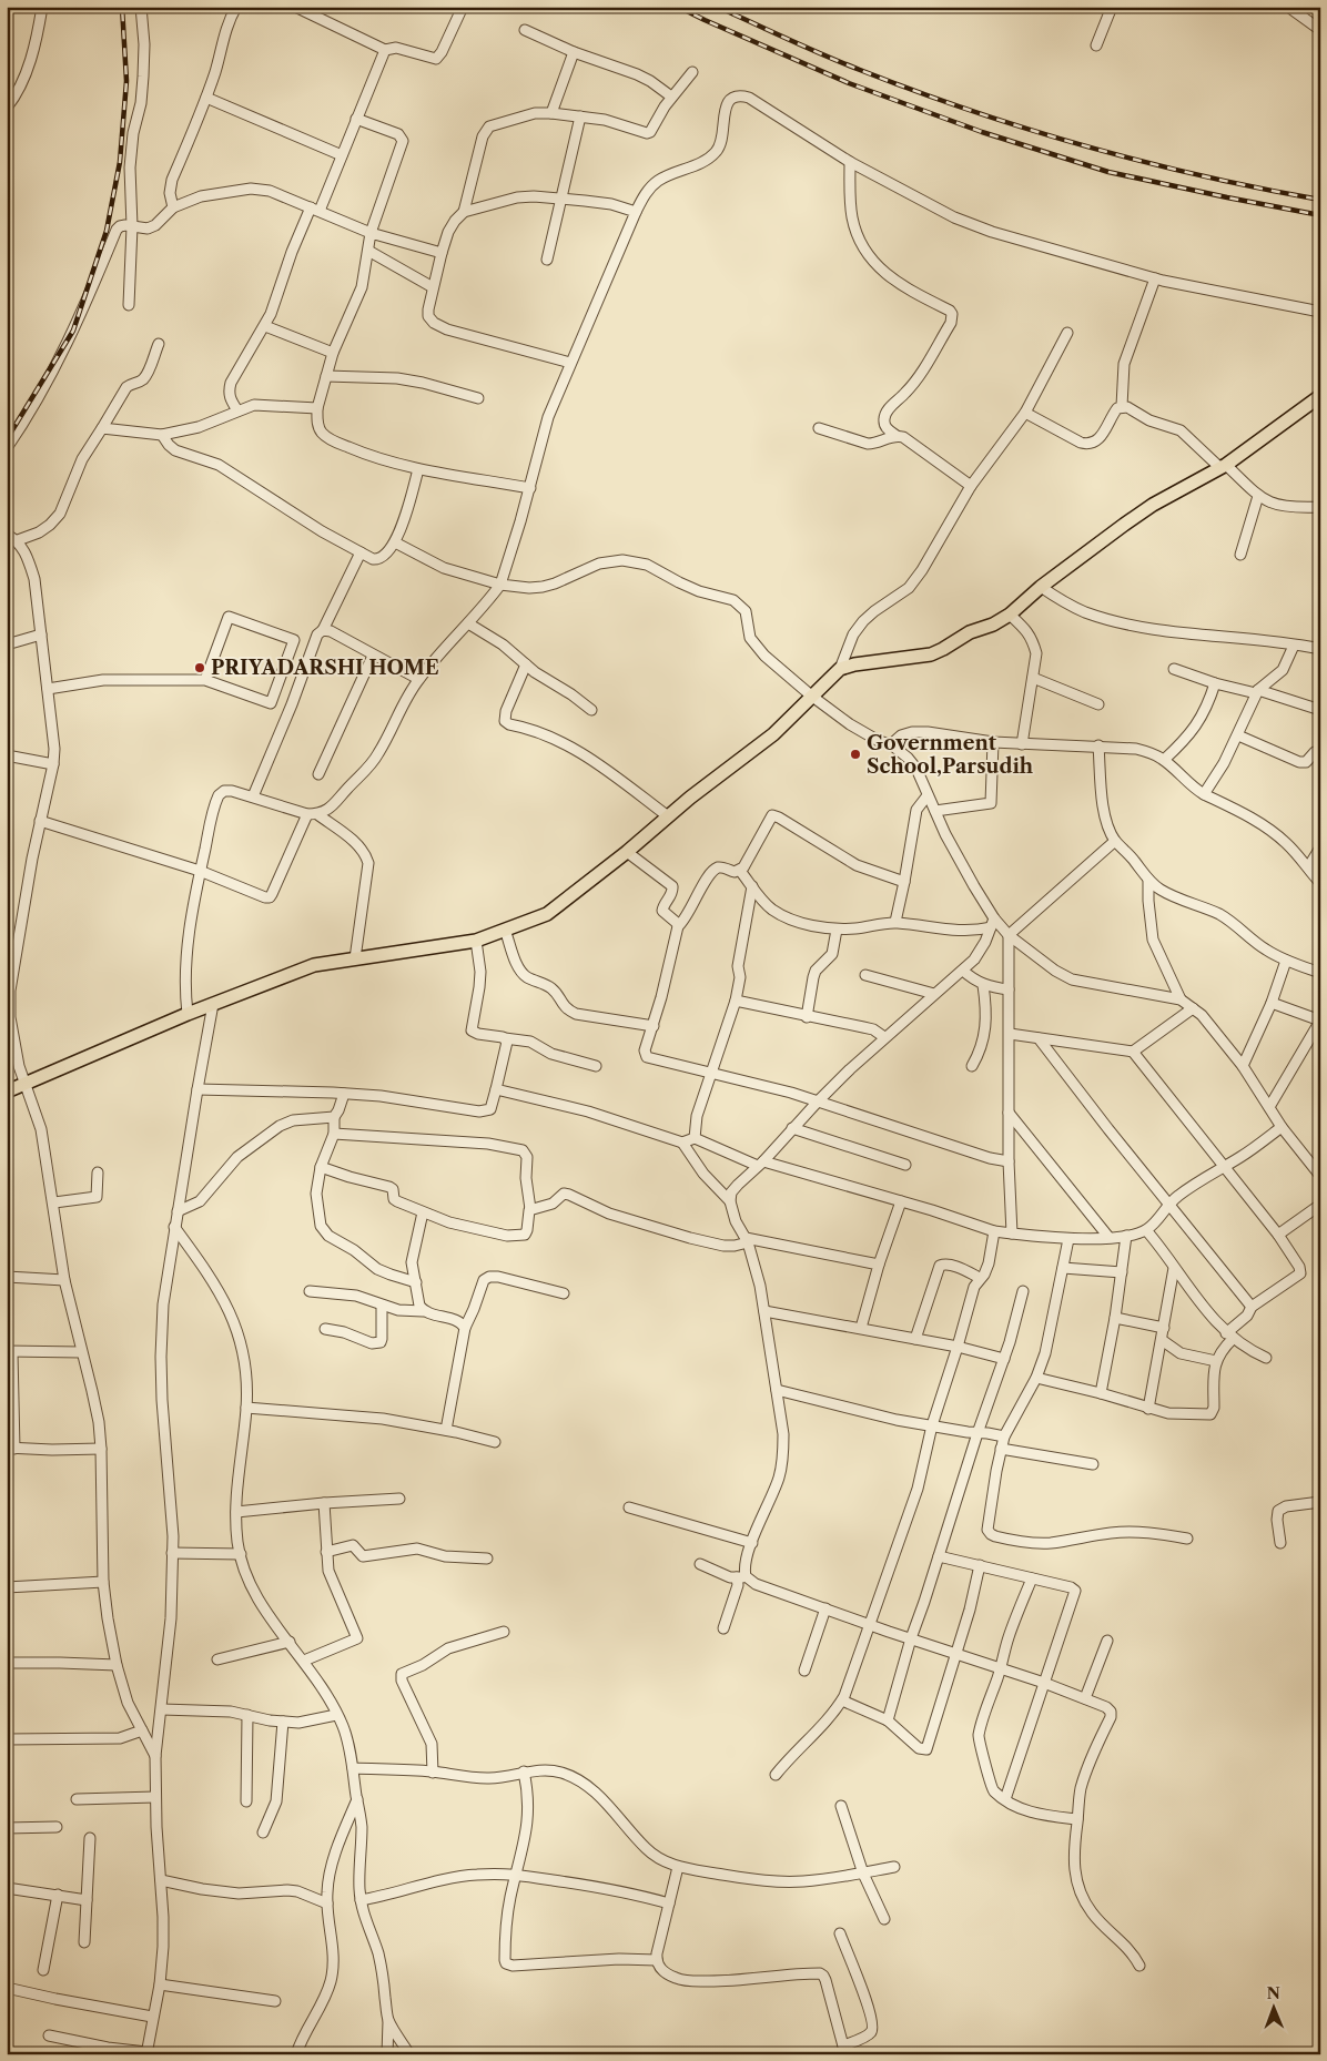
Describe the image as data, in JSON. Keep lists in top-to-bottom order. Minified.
{"places":["PRIYADARSHI HOME","Government School,Parsudih"],"north":"top"}
